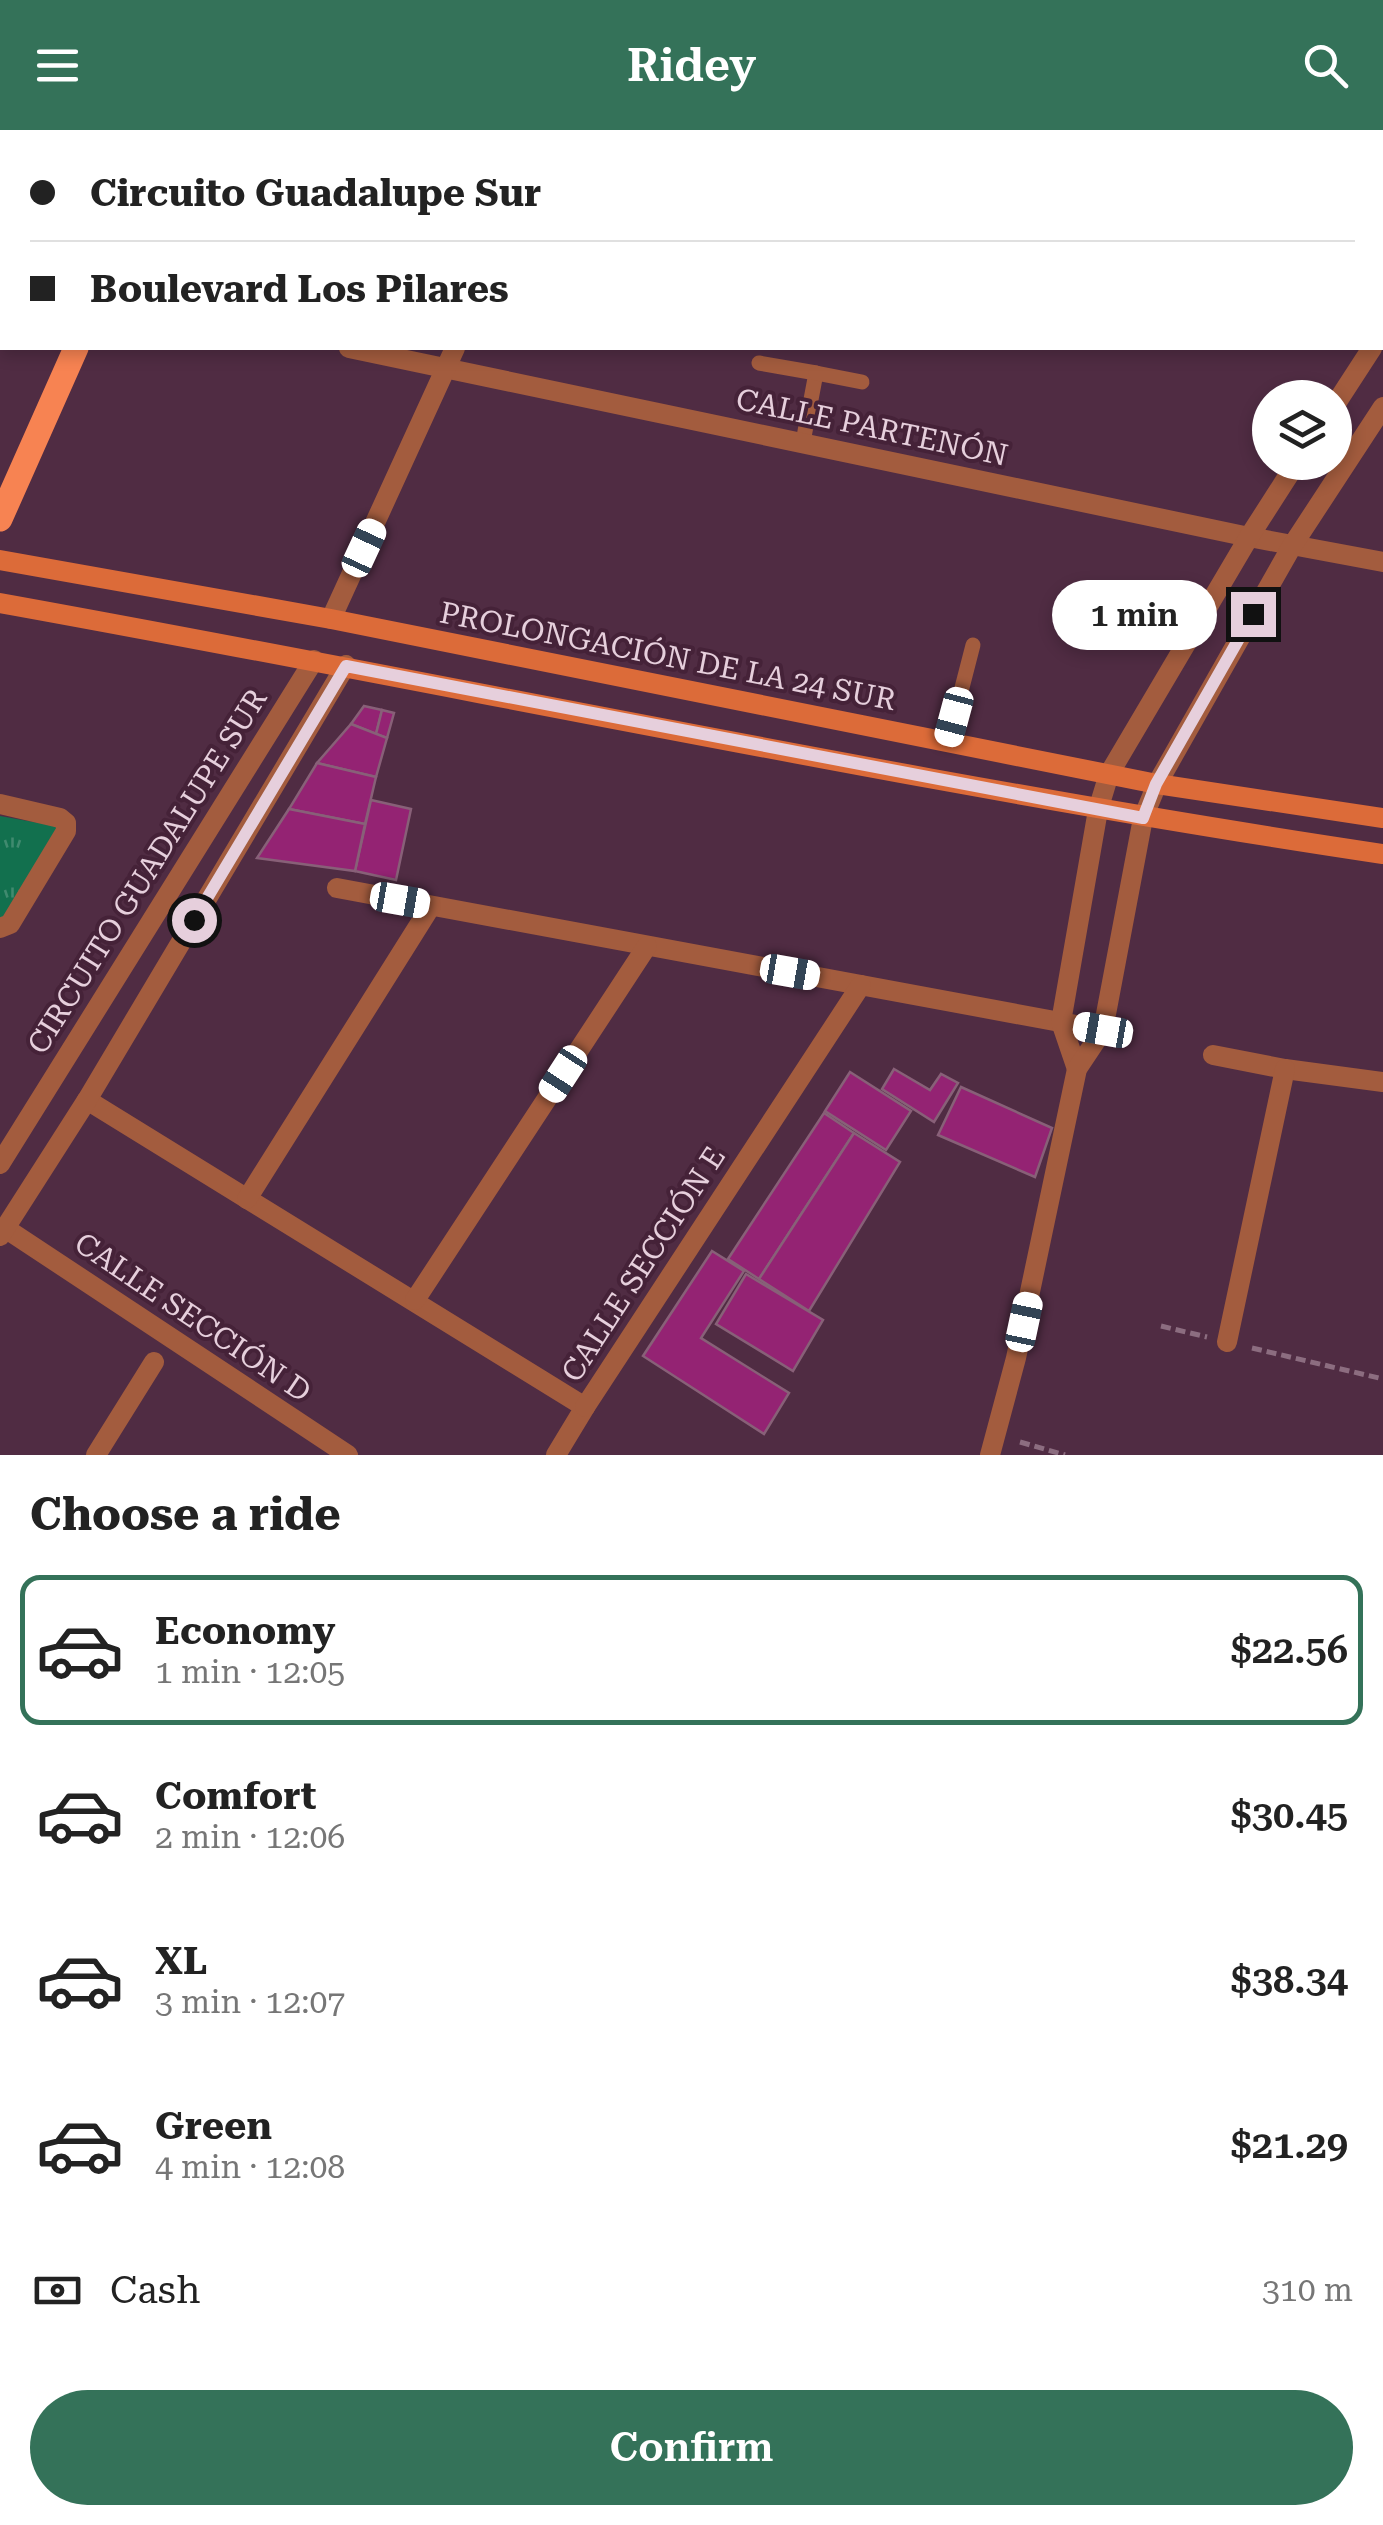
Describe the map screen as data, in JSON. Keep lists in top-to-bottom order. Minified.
{"streets":{"main road":["PROLONGACIÓN DE LA 24 SUR"],"street":["CALLE PARTENÓN","CIRCUITO GUADALUPE SUR","CALLE SECCIÓN E","CALLE SECCIÓN D"]},"crossings":[["CIRCUITO GUADALUPE SUR","CALLE SECCIÓN E"],["CIRCUITO GUADALUPE SUR","CALLE SECCIÓN D"]],"page":{"header":"Ridey","banner":["Circuito Guadalupe Sur","Boulevard Los Pilares"],"bubble":"1 min","heading":"Choose a ride","list":[{"name":"Economy","note":"1 min · 12:05","value":"$22.56"},{"name":"Comfort","note":"2 min · 12:06","value":"$30.45"},{"name":"XL","note":"3 min · 12:07","value":"$38.34"},{"name":"Green","note":"4 min · 12:08","value":"$21.29"}],"pay":["Cash","310 m"],"buttons":"Confirm"}}
